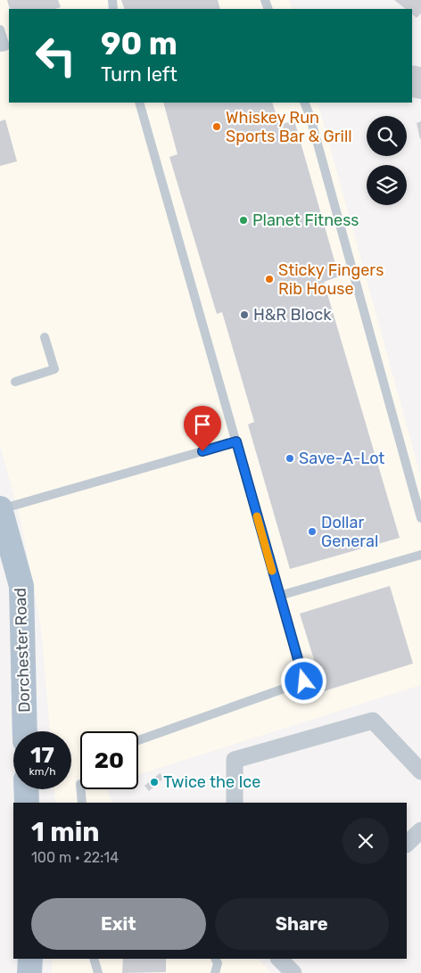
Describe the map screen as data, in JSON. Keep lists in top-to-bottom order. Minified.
{"streets":{"main road":["Dorchester Road"]},"places":["Whiskey Run Sports Bar & Grill","Planet Fitness","Sticky Fingers Rib House","H&R Block","Save-A-Lot","Dollar General","Twice the Ice"],"page":{"turn":["90 m","Turn left"],"speed":"17 km/h","limit":"20","heading":["1 min","100 m · 22:14"],"buttons":["Exit","Share"]}}
